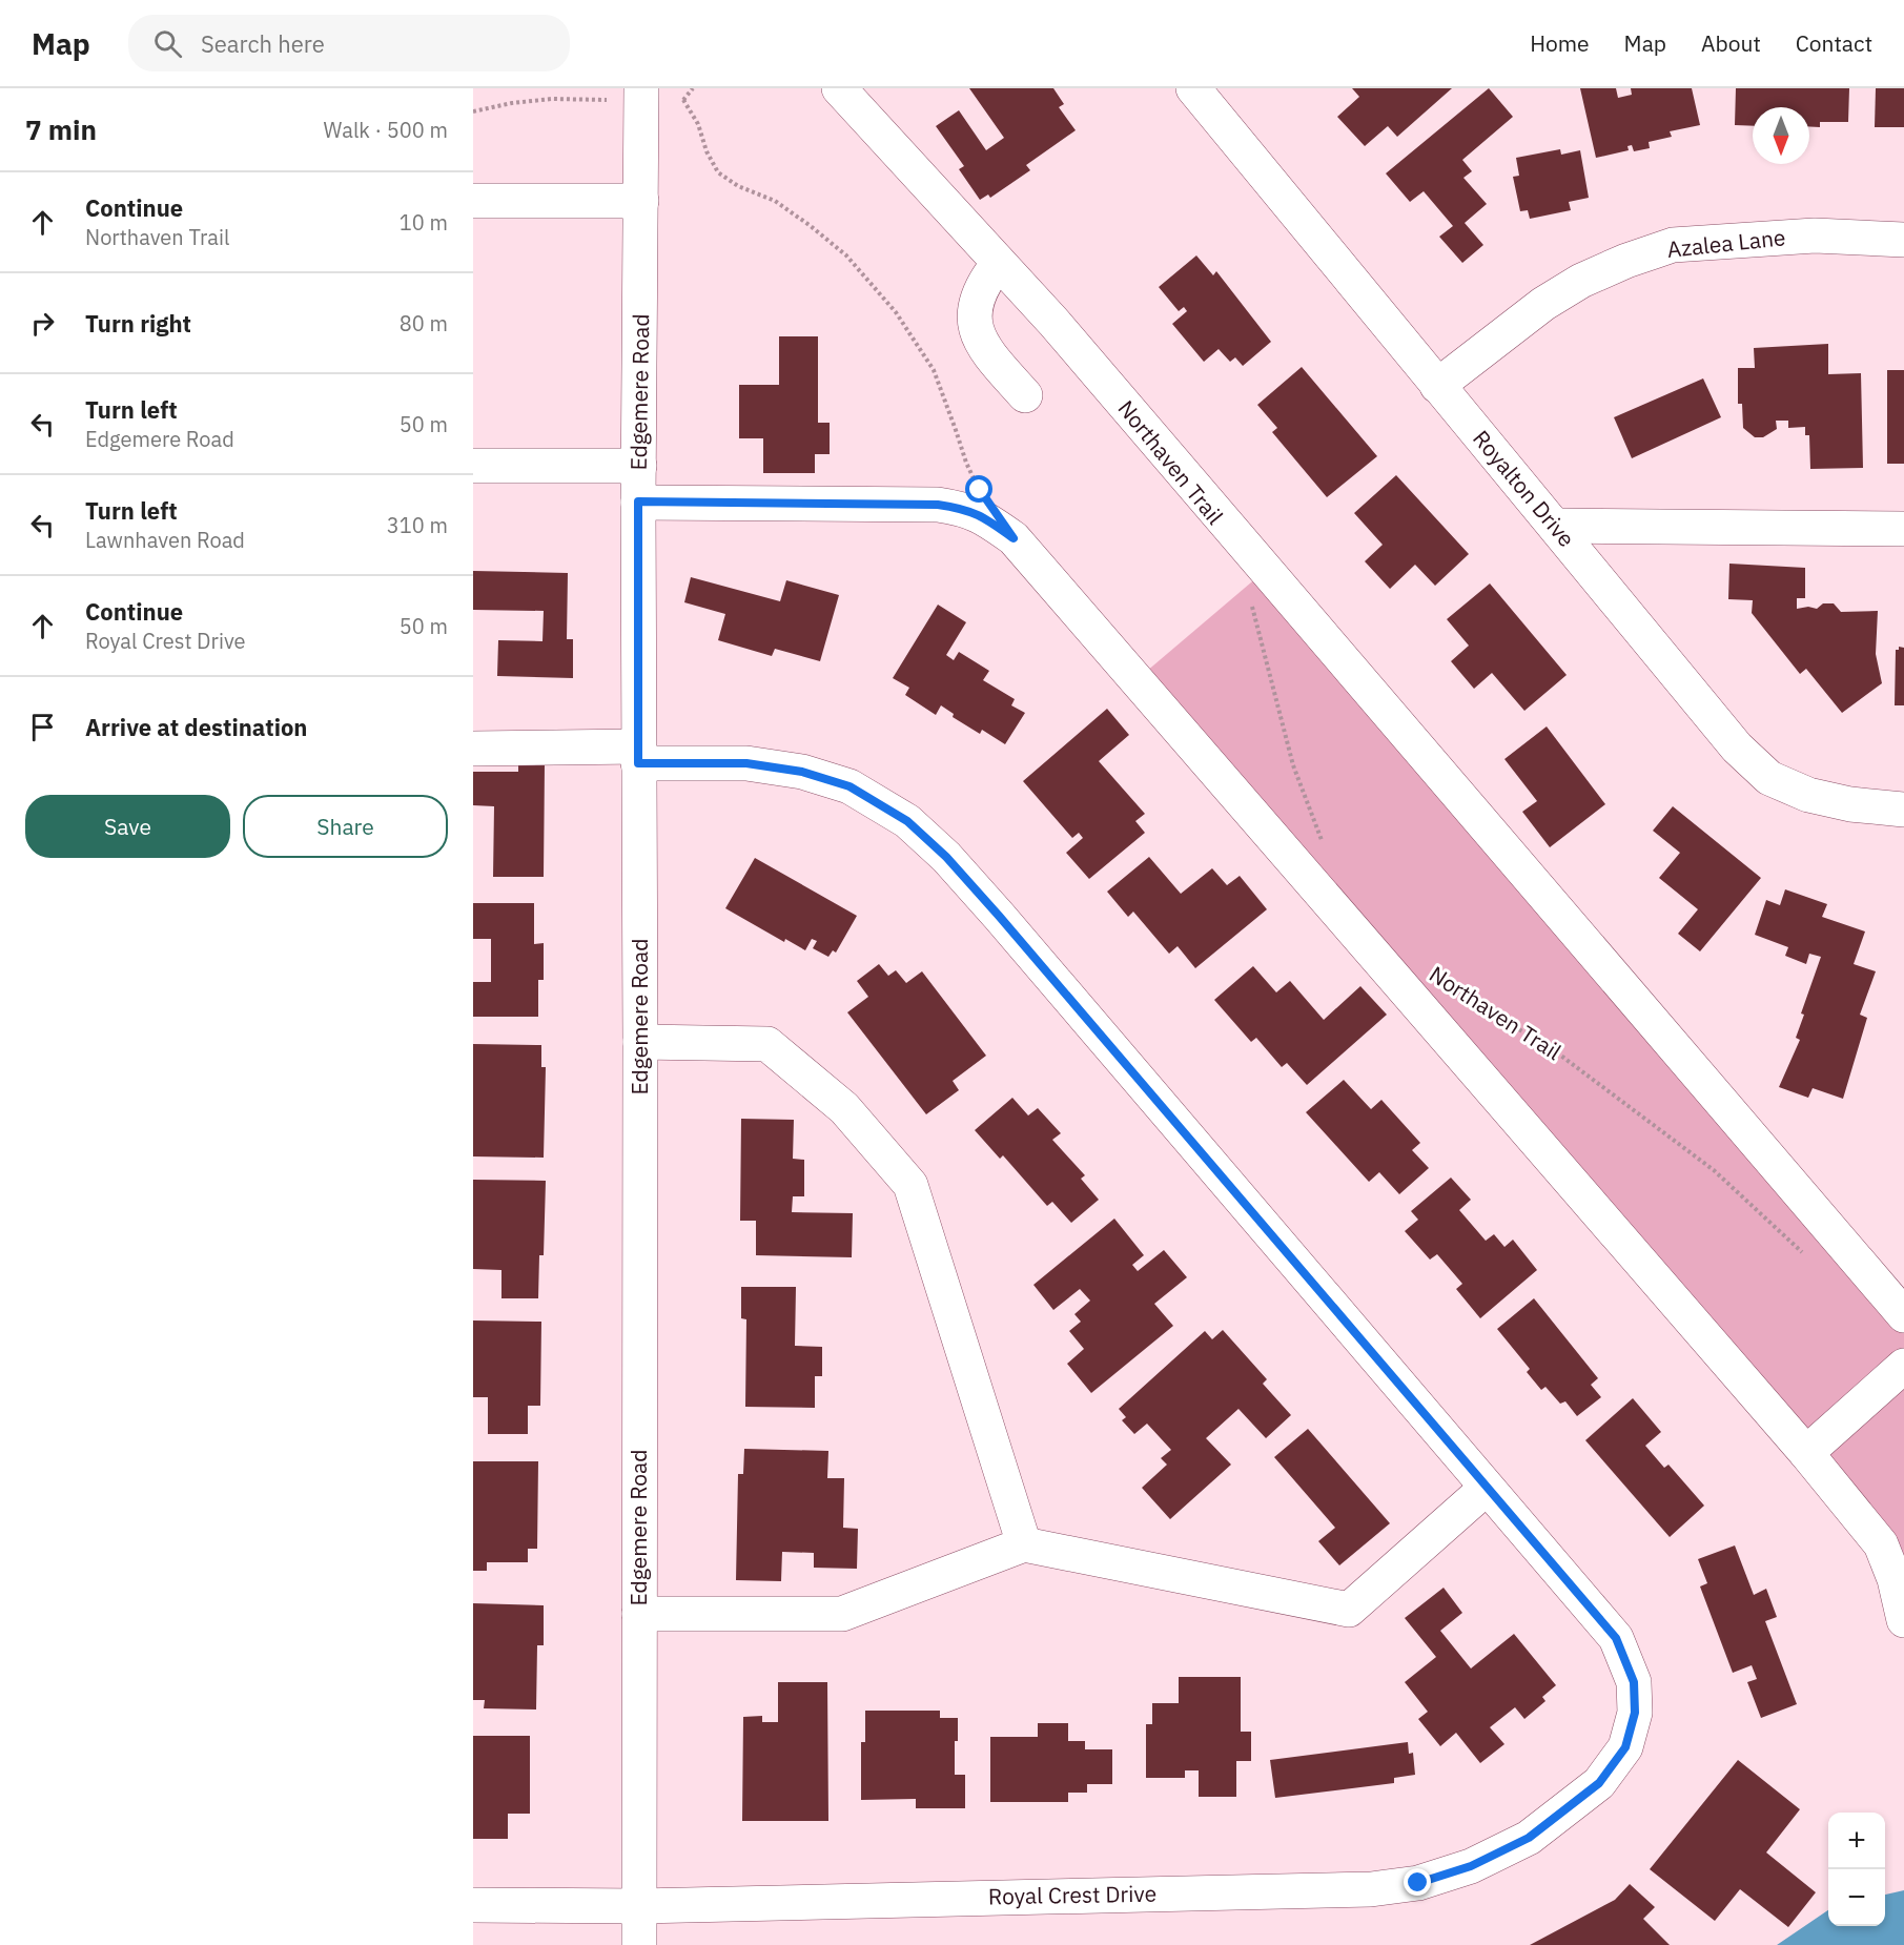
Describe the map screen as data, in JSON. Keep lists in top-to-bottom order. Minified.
{"streets":{"street":["Azalea Lane","Edgemere Road","Northaven Trail","Royalton Drive","Royal Crest Drive"]},"crossings":[["Azalea Lane","Royalton Drive"],["Edgemere Road","Royal Crest Drive"]],"north":"bottom","page":{"header":"Map","search":"Search here","nav":["Home","Map","About","Contact"],"heading":["7 min","Walk · 500 m"],"list":[["Continue","Northaven Trail","10 m"],["Turn right","80 m"],["Turn left","Edgemere Road","50 m"],["Turn left","Lawnhaven Road","310 m"],["Continue","Royal Crest Drive","50 m"],"Arrive at destination"],"buttons":["Save","Share"],"map_buttons":["+","−"]}}
